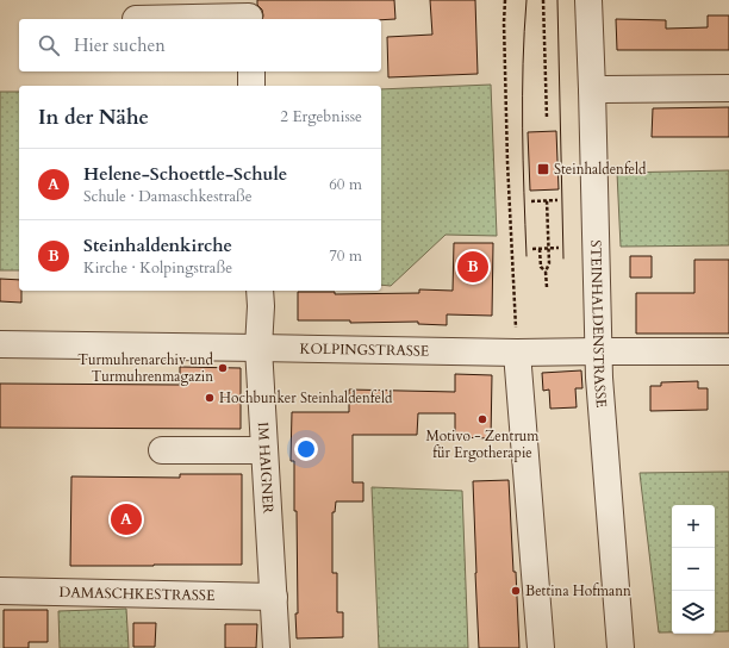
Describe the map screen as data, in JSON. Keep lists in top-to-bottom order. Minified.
{"streets":{"street":["STEINHALDENSTRASSE","KOLPINGSTRASSE","IM HAIGNER","DAMASCHKESTRASSE"]},"crossings":[["STEINHALDENSTRASSE","KOLPINGSTRASSE"],["KOLPINGSTRASSE","IM HAIGNER"],["IM HAIGNER","DAMASCHKESTRASSE"]],"places":{"transit":["Steinhaldenfeld"],"other":["Turmuhrenarchiv und Turmuhrenmagazin","Hochbunker Steinhaldenfeld","Motivo - Zentrum für Ergotherapie","Bettina Hofmann"]},"page":{"search":"Hier suchen","heading":["In der Nähe","2 Ergebnisse"],"list":[{"mark":"A","name":"Helene-Schoettle-Schule","note":"Schule · Damaschkestraße","value":"60 m"},{"mark":"B","name":"Steinhaldenkirche","note":"Kirche · Kolpingstraße","value":"70 m"}],"pins":["B","A"],"map_buttons":["+","−"]}}
